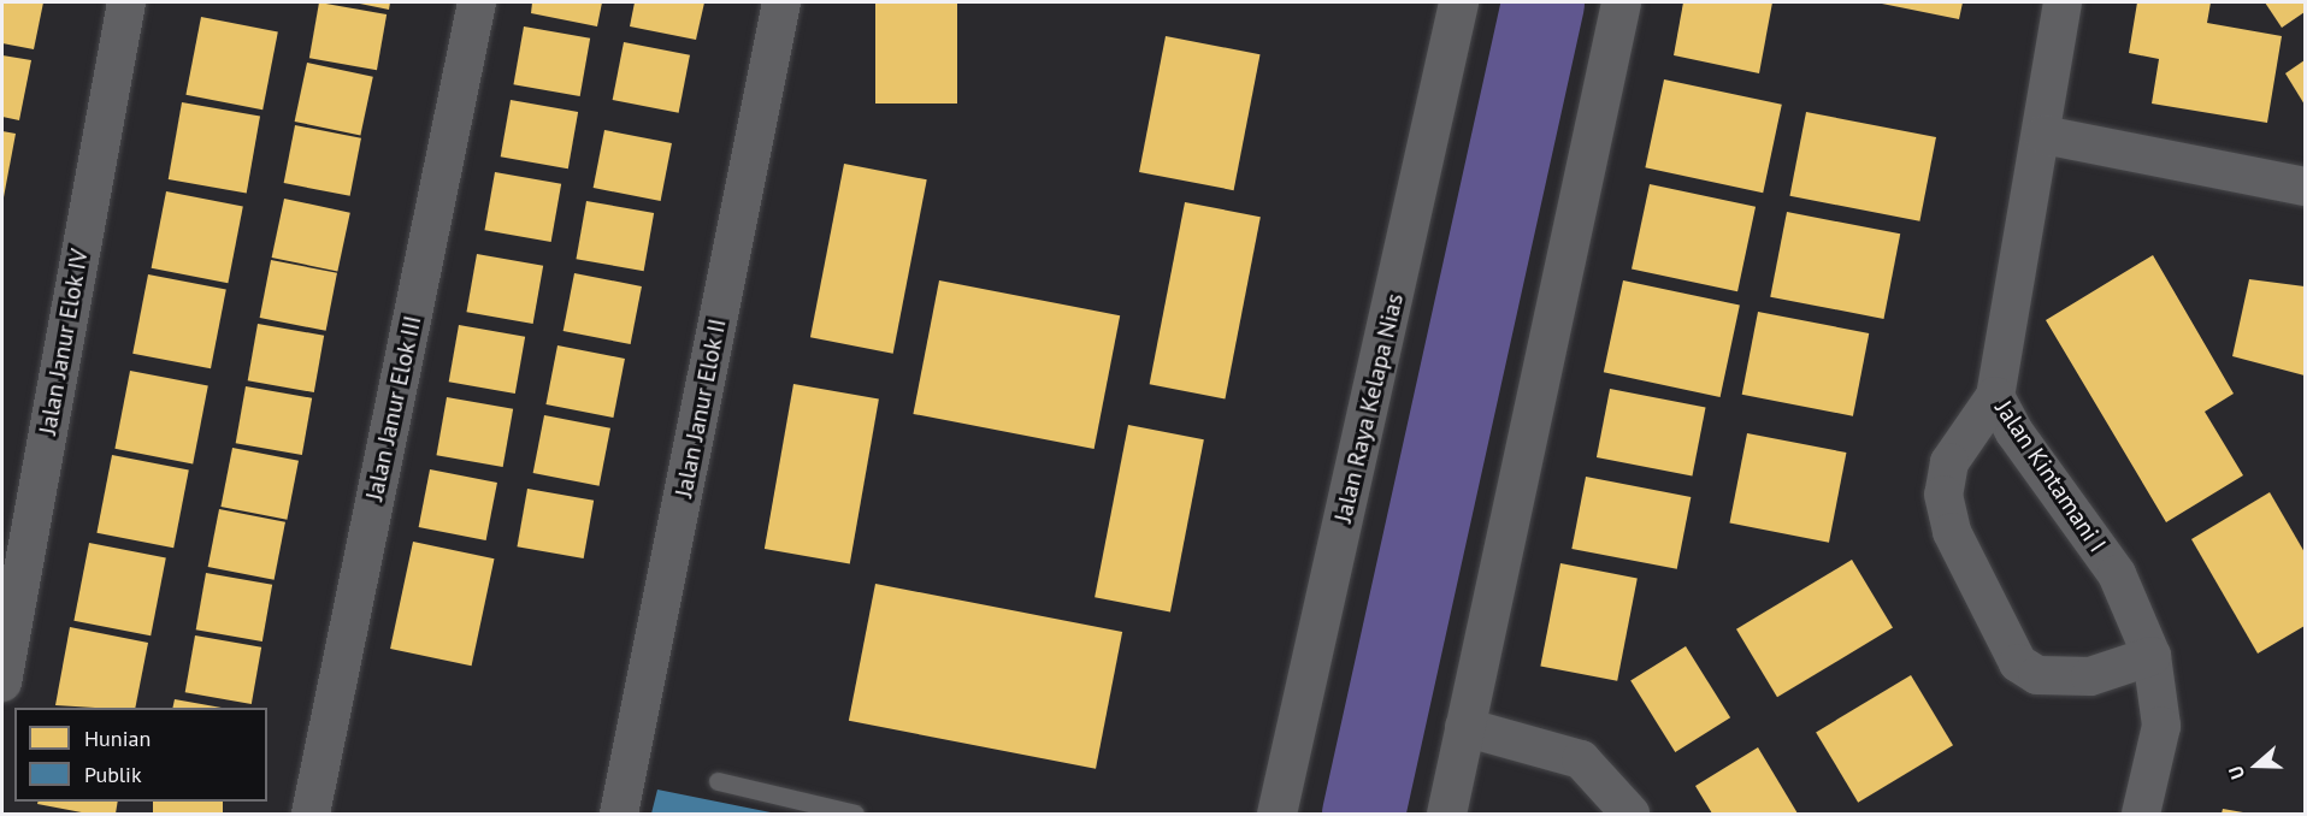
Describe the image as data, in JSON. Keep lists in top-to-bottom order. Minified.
{"streets":{"main road":["Jalan Raya Kelapa Nias"],"street":["Jalan Janur Elok IV","Jalan Janur Elok III","Jalan Janur Elok II","Jalan Kintamani I"]},"legend":["Hunian","Publik"],"north":"left"}
